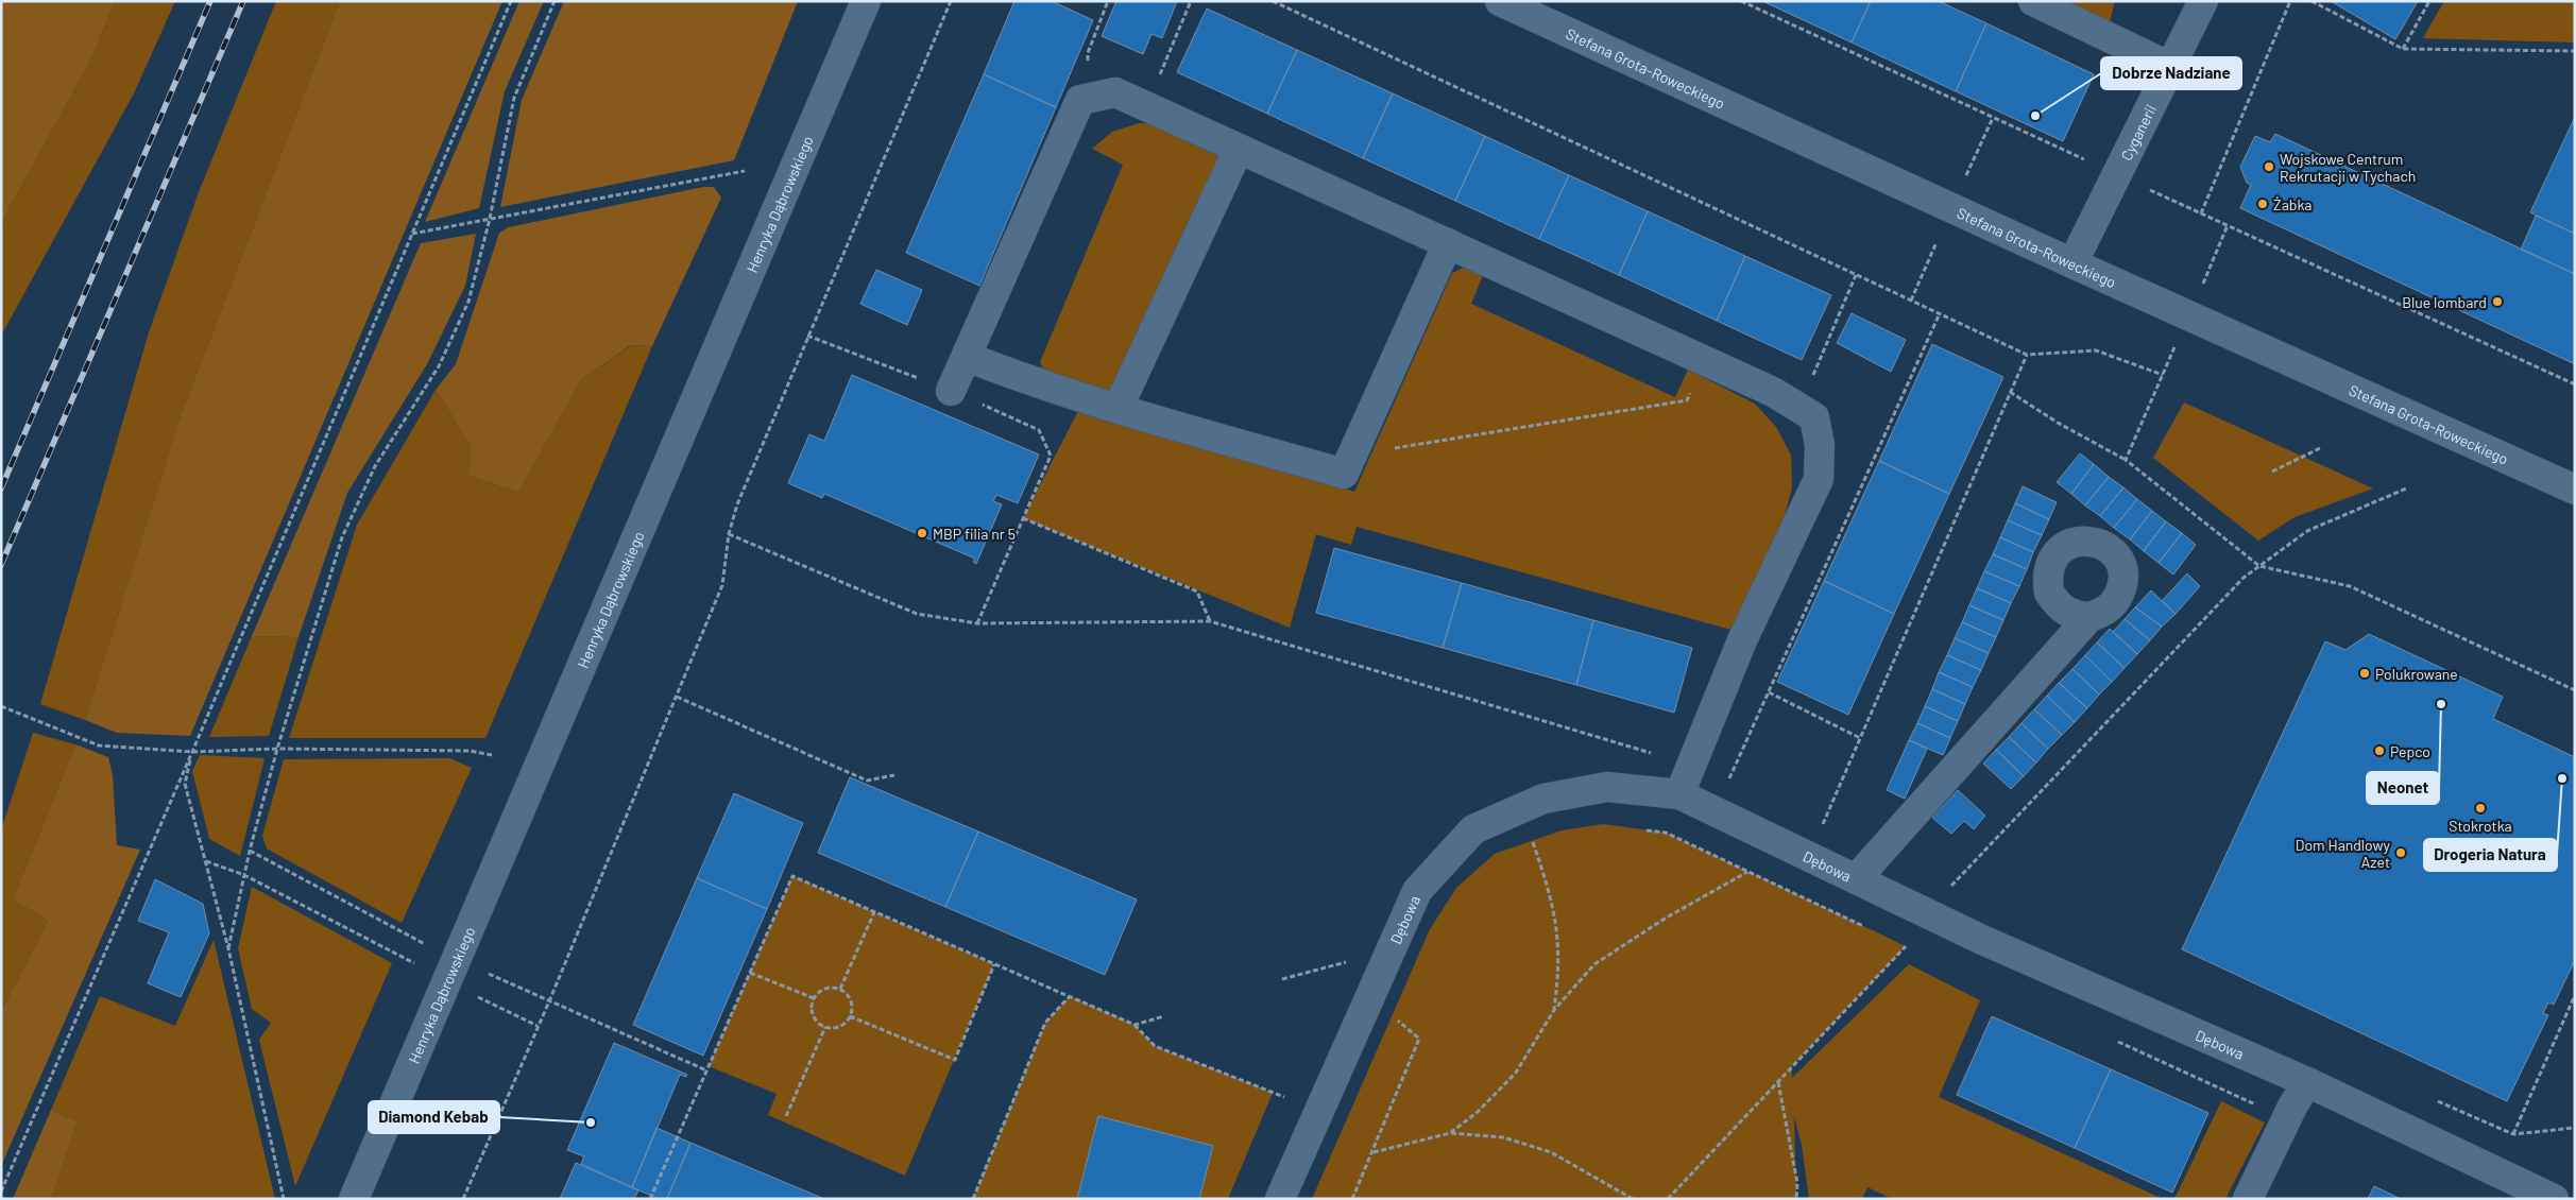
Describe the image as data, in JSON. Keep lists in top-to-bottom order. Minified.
{"streets":{"street":["Stefana Grota-Roweckiego","Cyganerii","Henryka Dąbrowskiego","Dębowa"]},"crossings":[["Stefana Grota-Roweckiego","Cyganerii"]],"places":["Dobrze Nadziane","Wojskowe Centrum Rekrutacji w Tychach","Żabka","Blue lombard","MBP filia nr 5","Polukrowane","Neonet","Pepco","Drogeria Natura","Stokrotka","Dom Handlowy Azet","Diamond Kebab"]}
